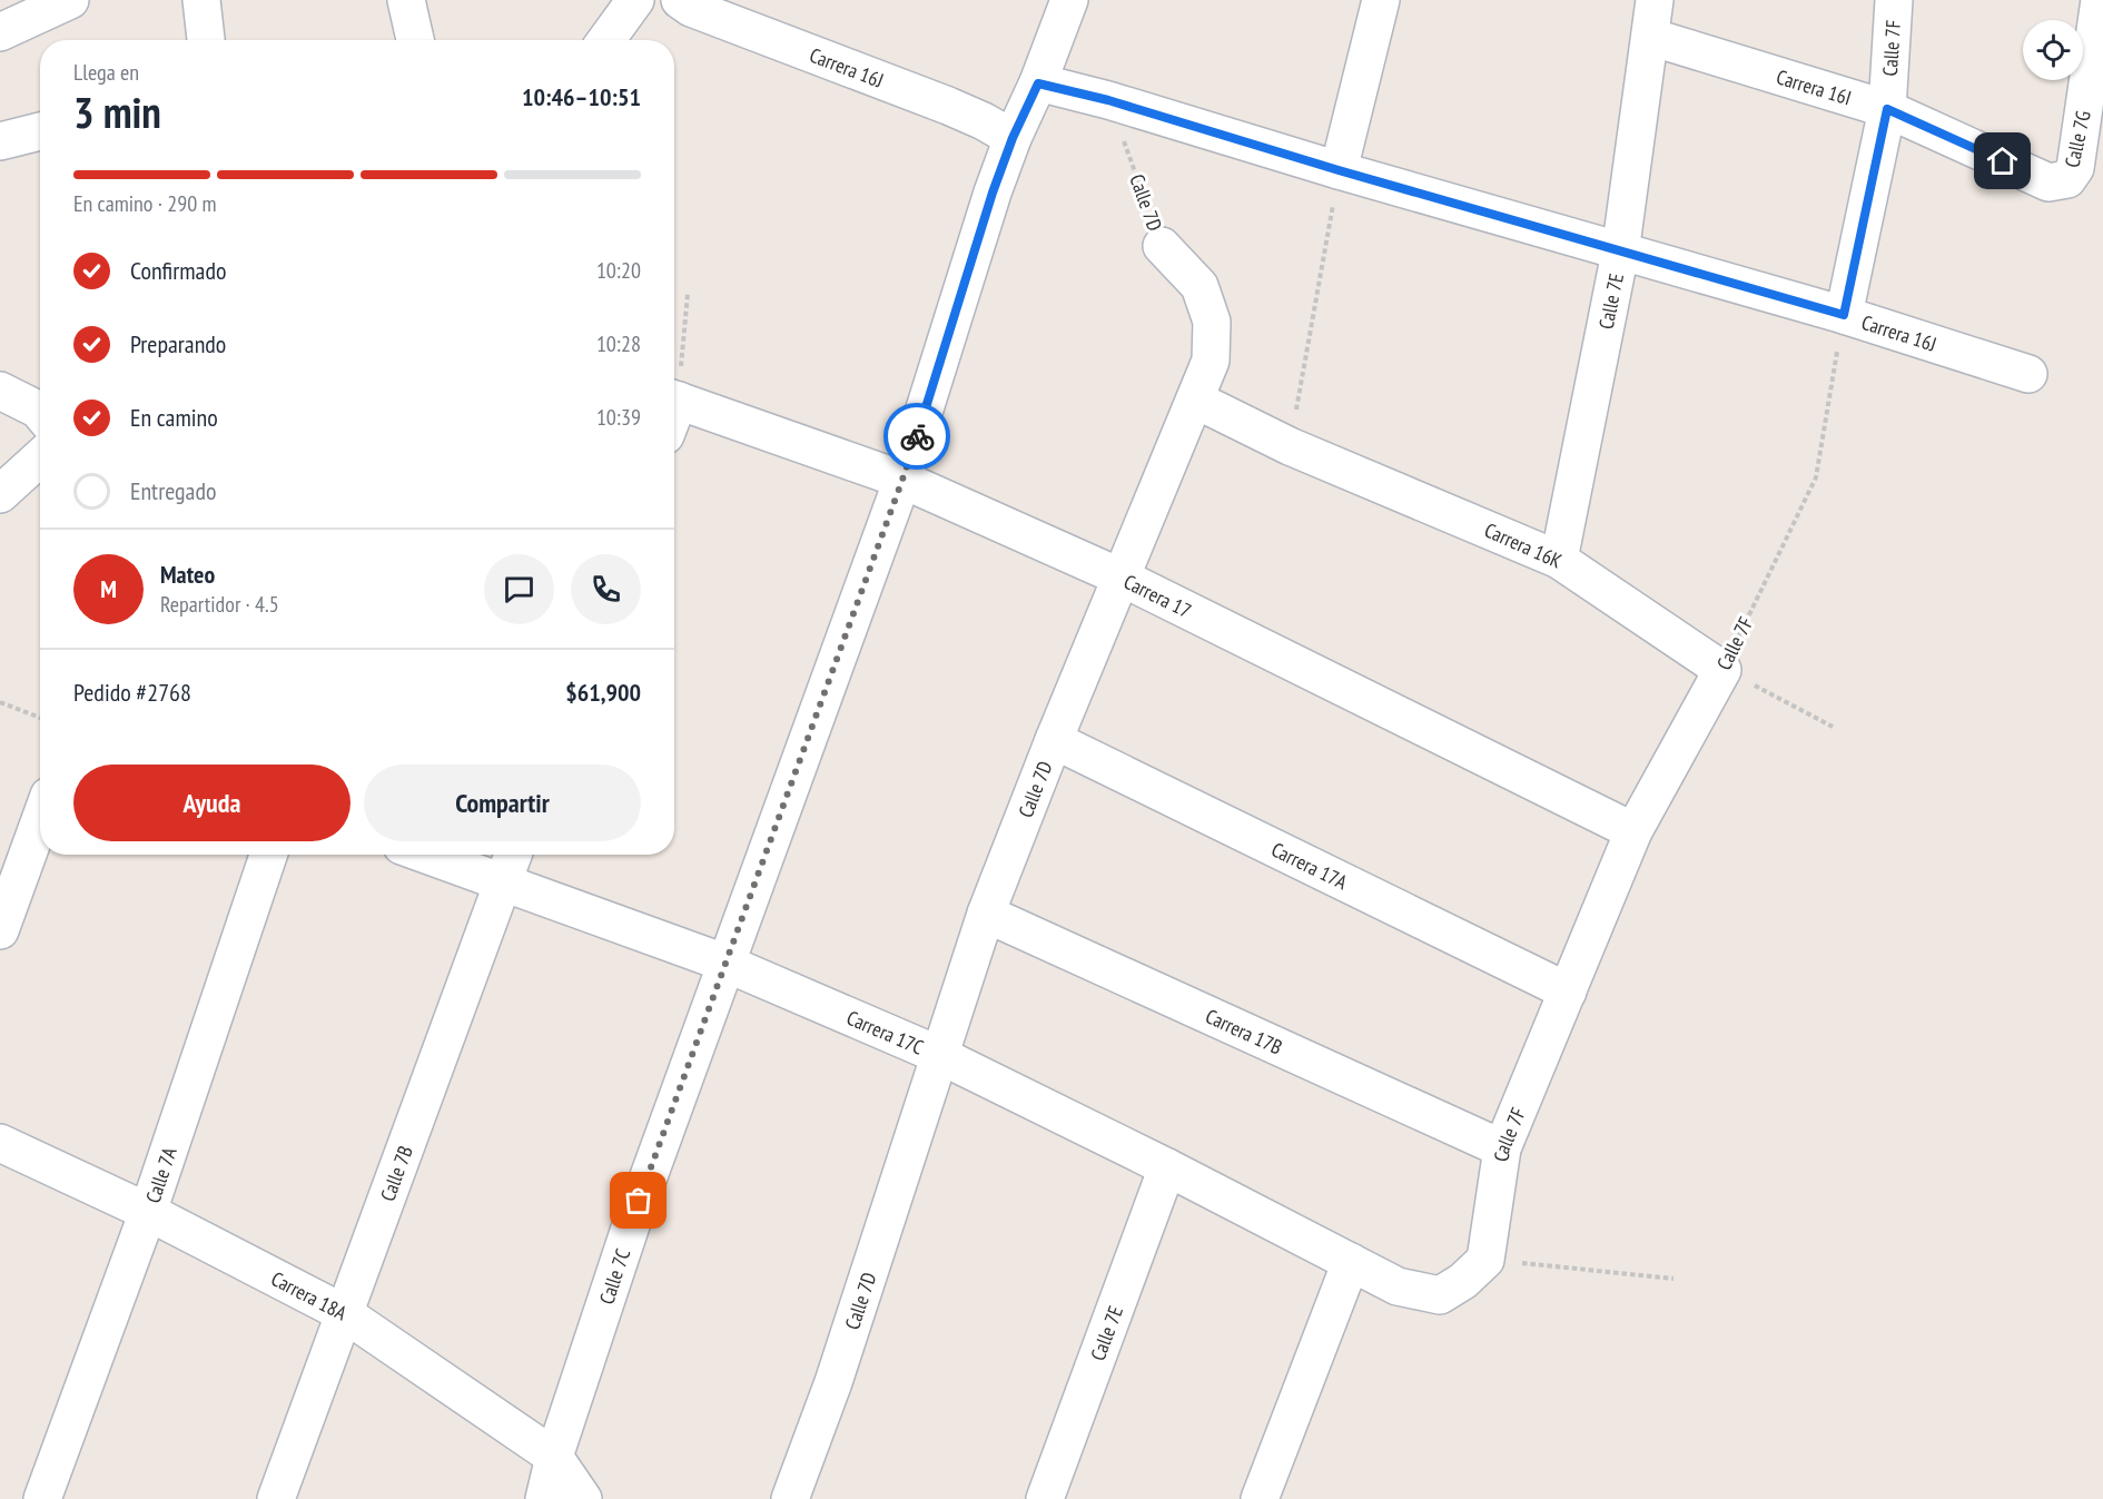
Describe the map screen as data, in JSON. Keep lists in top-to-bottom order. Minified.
{"streets":{"street":["Calle 7F","Carrera 16J","Carrera 16I","Calle 7G","Calle 7D","Calle 7E","Carrera 16K","Carrera 17","Carrera 17A","Carrera 17C","Carrera 17B","Calle 7B","Calle 7A","Calle 7C","Carrera 18A"]},"crossings":[["Calle 7F","Carrera 16J"],["Calle 7F","Carrera 16I"],["Calle 7F","Carrera 16K"],["Calle 7F","Carrera 17"],["Calle 7F","Carrera 17A"],["Calle 7F","Carrera 17C"],["Calle 7F","Carrera 17B"],["Carrera 16J","Calle 7D"],["Carrera 16J","Calle 7E"],["Carrera 16J","Calle 7C"],["Carrera 16I","Calle 7G"],["Carrera 16I","Calle 7E"],["Calle 7D","Carrera 16K"],["Calle 7D","Carrera 17"],["Calle 7D","Carrera 17A"],["Calle 7D","Carrera 17C"],["Calle 7D","Carrera 17B"],["Calle 7E","Carrera 16K"],["Calle 7E","Carrera 17C"],["Carrera 17","Calle 7C"],["Carrera 17C","Calle 7B"],["Carrera 17C","Calle 7C"],["Calle 7B","Carrera 18A"],["Calle 7A","Carrera 18A"],["Calle 7C","Carrera 18A"]],"page":{"heading":["3 min","Llega en","10:46–10:51"],"panel":["Mateo","Repartidor · 4.5","Pedido #2768","$61,900"],"bar":"En camino · 290 m","list":[["Confirmado","10:20"],["Preparando","10:28"],["En camino","10:39"],"Entregado"],"round":"M","buttons":["Ayuda","Compartir"]}}
